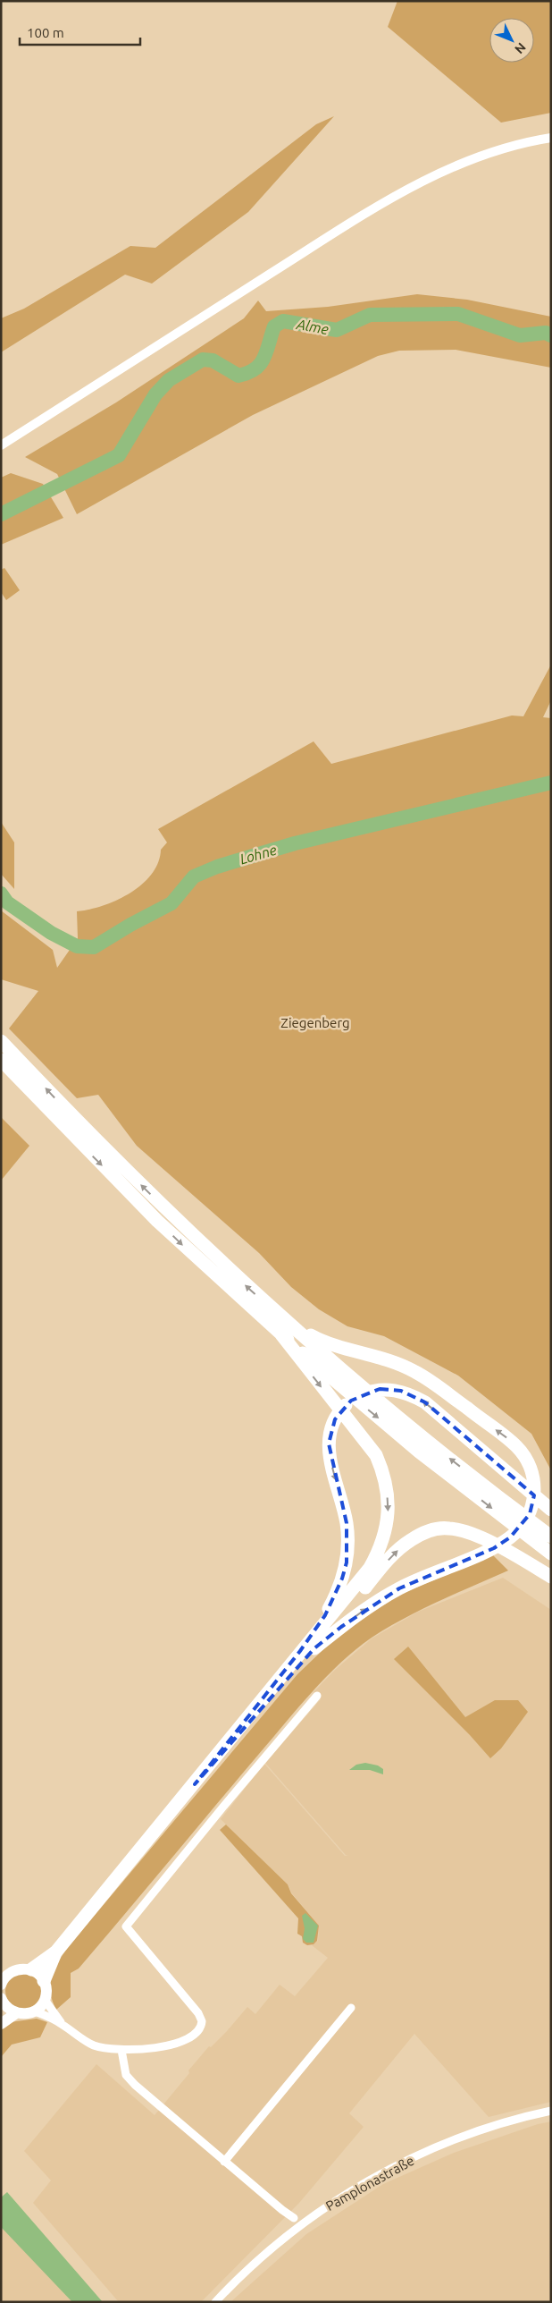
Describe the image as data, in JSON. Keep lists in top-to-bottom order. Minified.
{"streets":{"street":["Pamplonastraße"]},"water":["Alme","Lohne"],"parks":["Ziegenberg"],"scale_bar":"100 m","north":"bottom right"}
